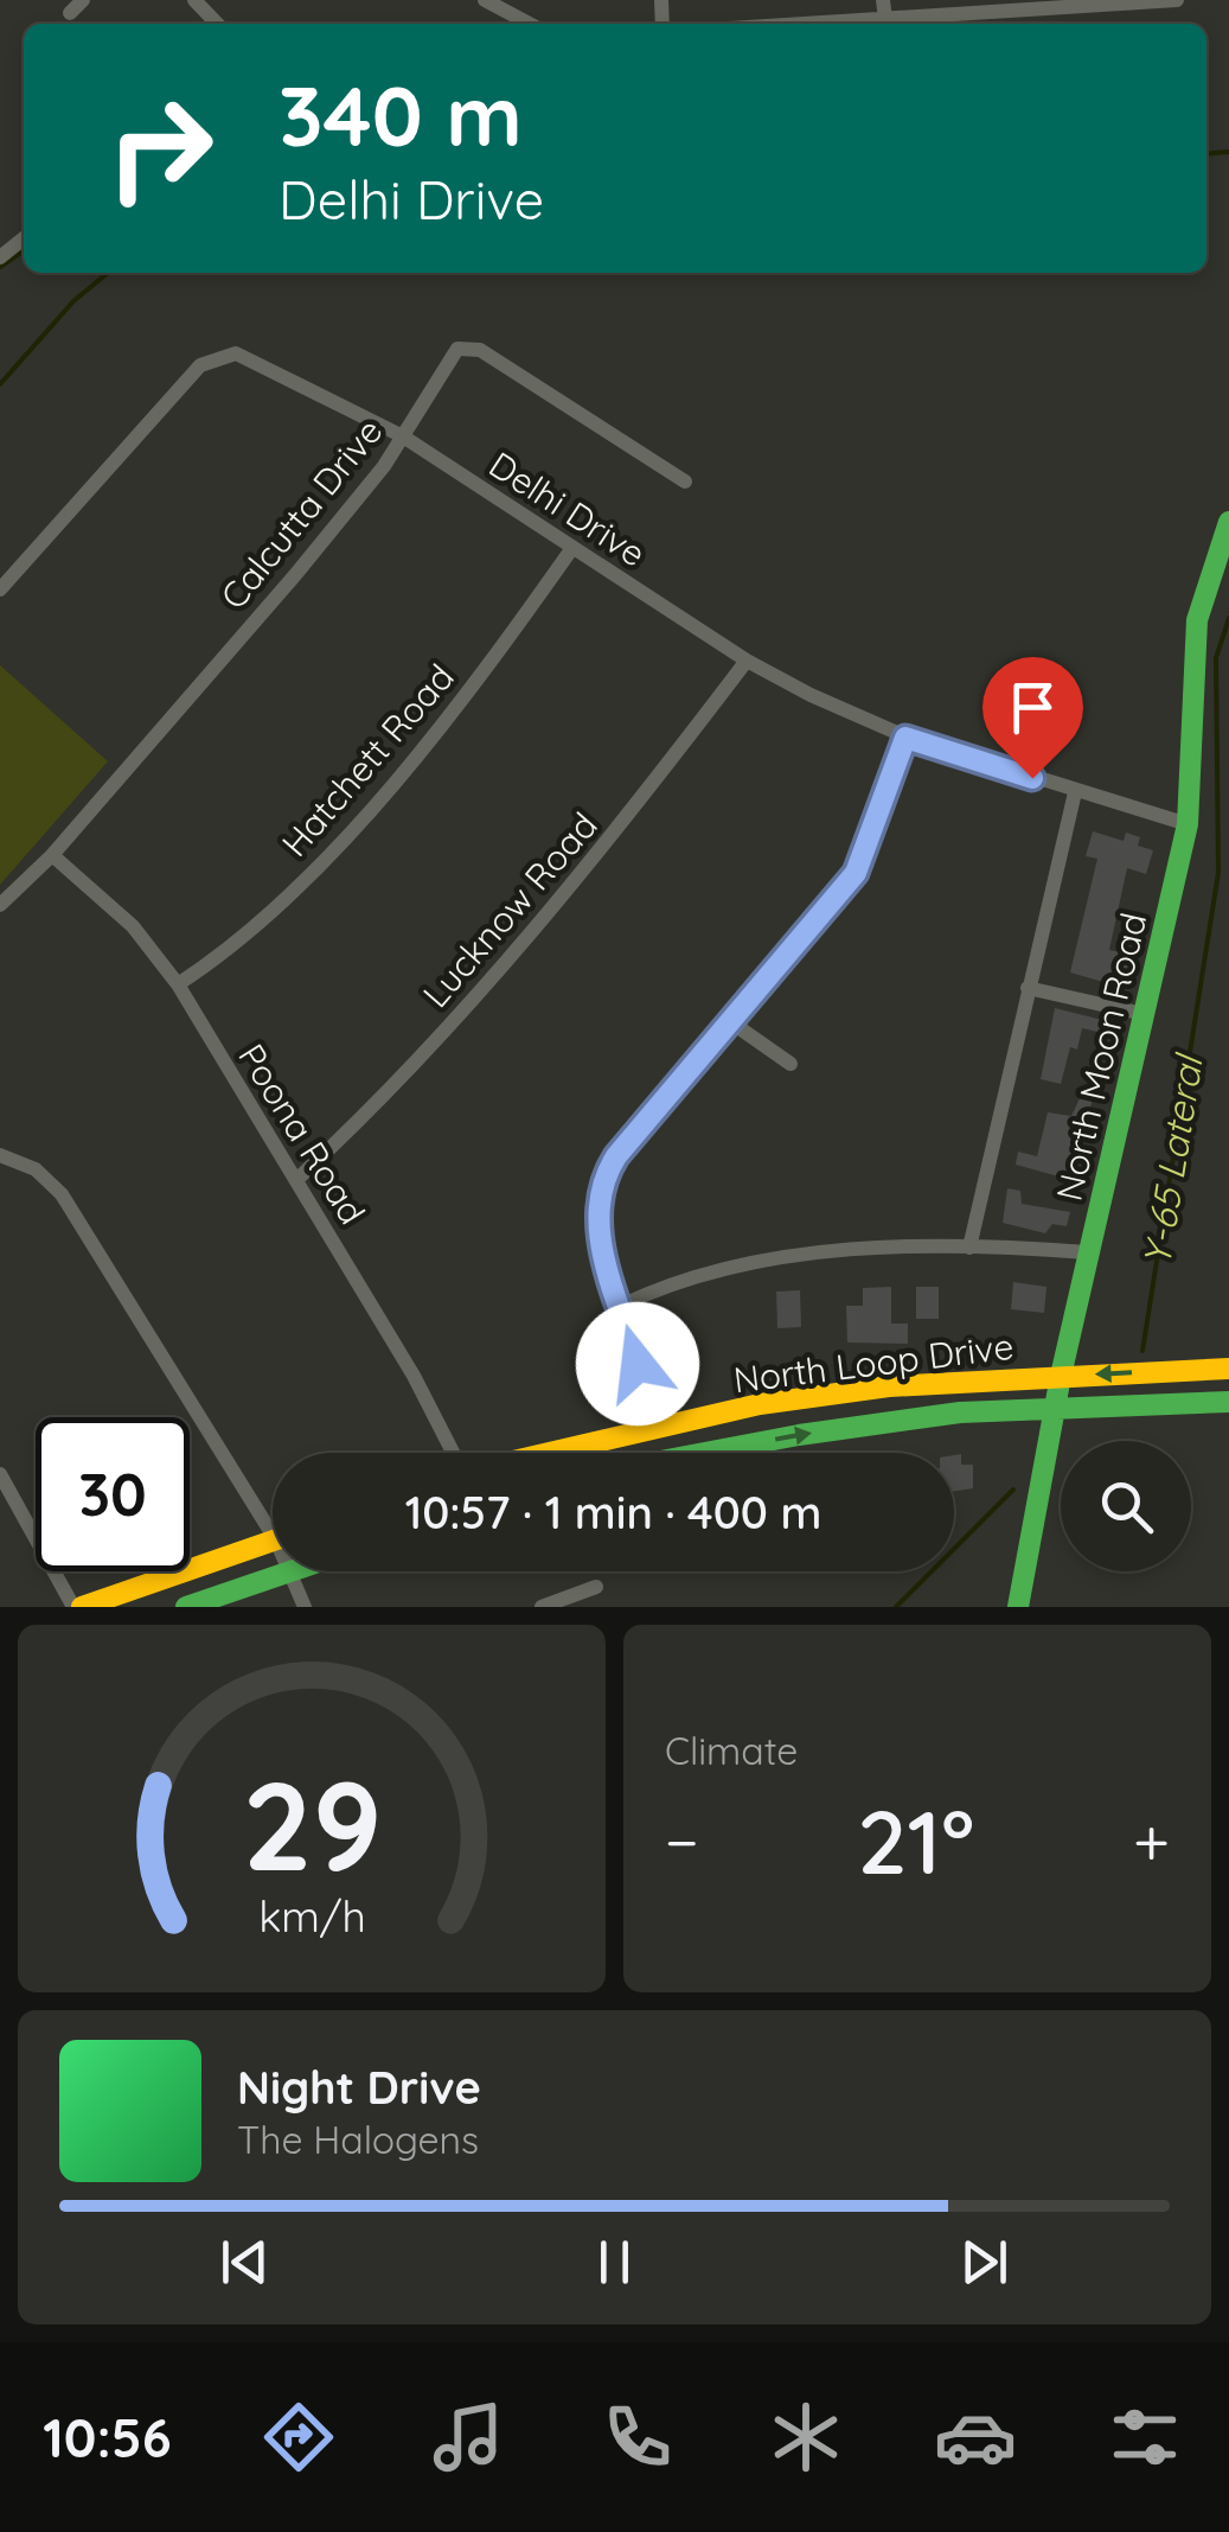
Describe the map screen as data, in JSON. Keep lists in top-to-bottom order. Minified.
{"streets":{"main road":["North Moon Road","North Loop Drive"],"street":["Delhi Drive","Calcutta Drive","Hatchett Road","Lucknow Road","Poona Road"]},"crossings":[["Delhi Drive","Calcutta Drive"],["Delhi Drive","Hatchett Road"],["Delhi Drive","Lucknow Road"],["Delhi Drive","North Moon Road"],["Calcutta Drive","Poona Road"],["Hatchett Road","Poona Road"],["Lucknow Road","Poona Road"],["North Moon Road","North Loop Drive"]],"water":["Y-65 Lateral"],"page":{"turn":["340 m","Delhi Drive"],"limit":"30","trip":"10:57 · 1 min · 400 m","tile":"Climate","heat":["−","21°","+"],"song":["Night Drive","The Halogens"],"tabs":"10:56","gauge":["29","km/h"]}}
